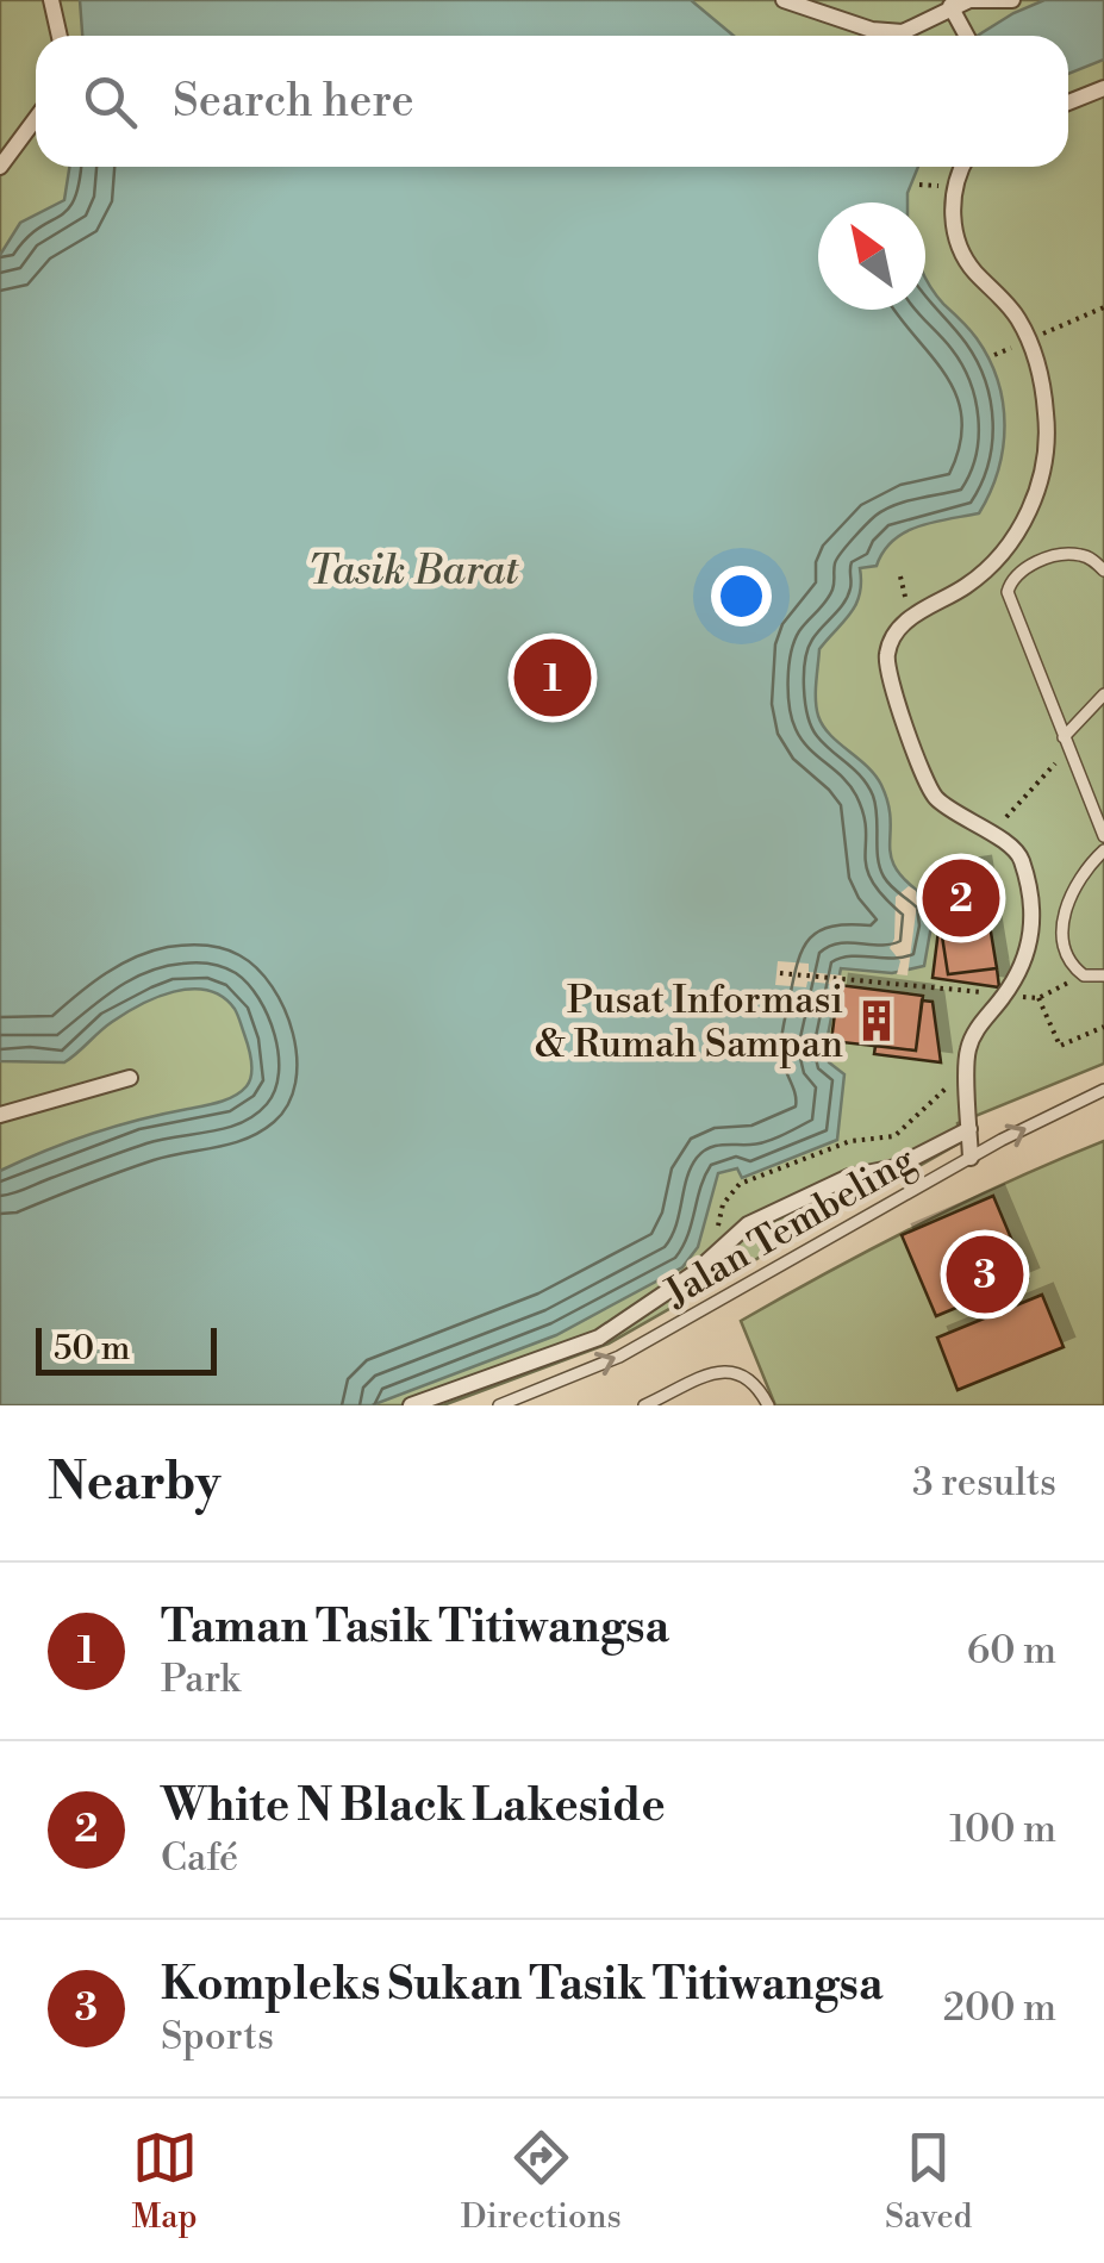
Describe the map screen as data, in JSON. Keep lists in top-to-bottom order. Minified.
{"streets":{"lane":["Jalan Tembeling"]},"one_way":["Jalan Tembeling"],"water":["Tasik Barat"],"places":{"building":["Pusat Informasi & Rumah Sampan"]},"scale_bar":"50 m","north":"top left","page":{"search":"Search here","pins":["1","2","3"],"scale":"50 m","heading":["Nearby","3 results"],"list":[{"mark":"1","name":"Taman Tasik Titiwangsa","note":"Park","value":"60 m"},{"mark":"2","name":"White N Black Lakeside","note":"Café","value":"100 m"},{"mark":"3","name":"Kompleks Sukan Tasik Titiwangsa","note":"Sports","value":"200 m"}],"nav":["Map","Directions","Saved"]}}
